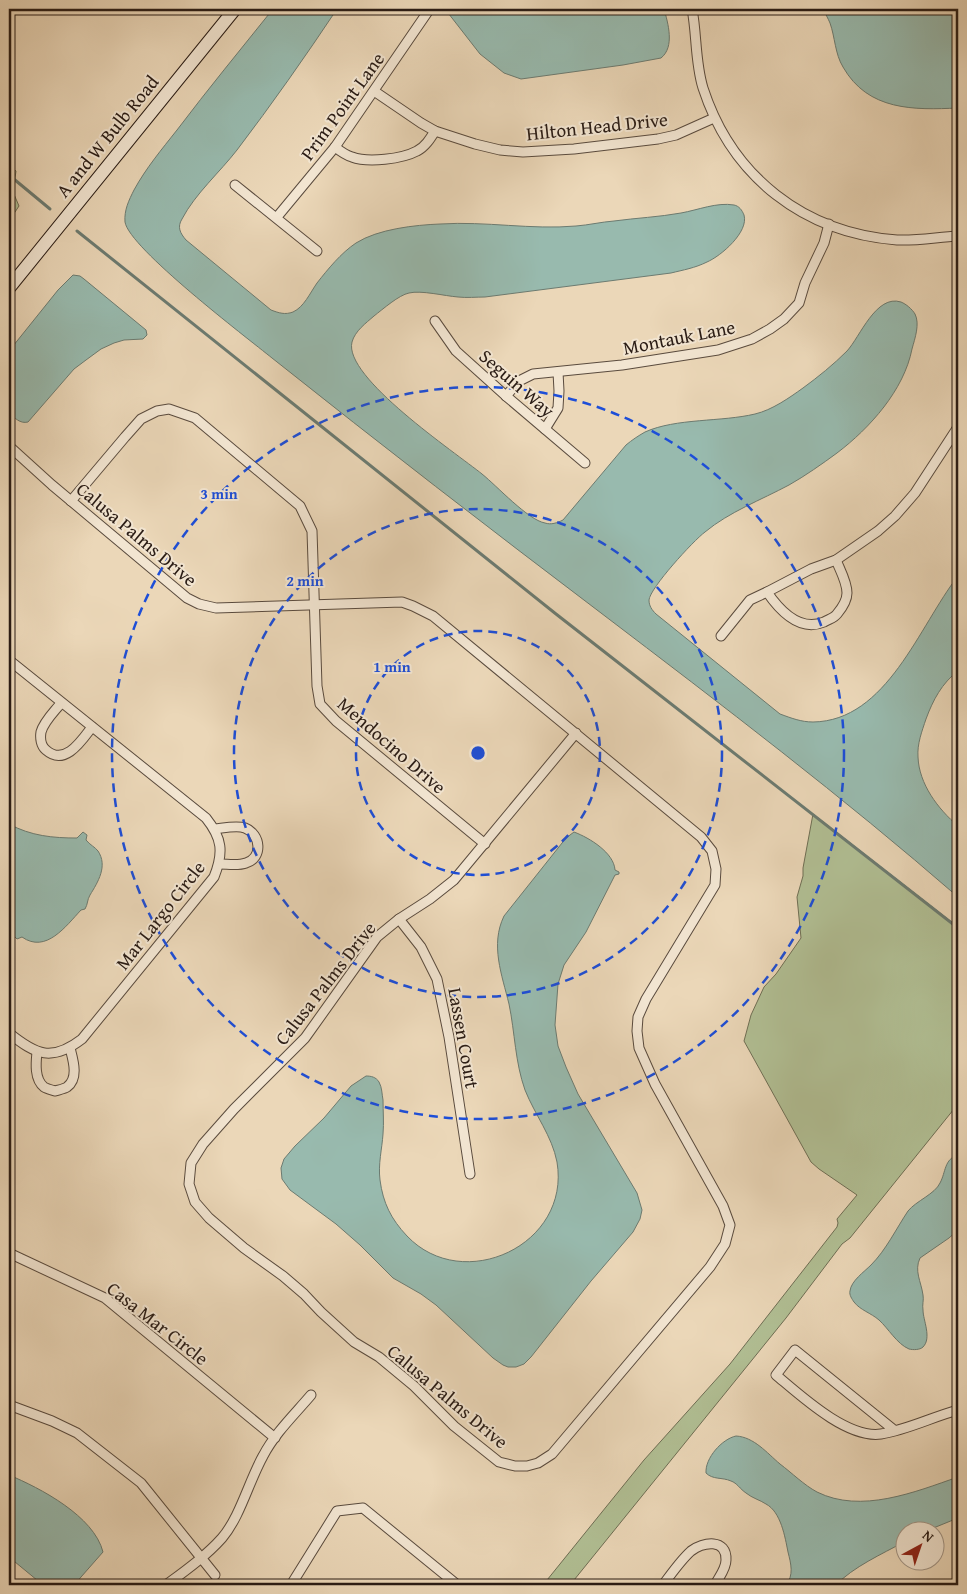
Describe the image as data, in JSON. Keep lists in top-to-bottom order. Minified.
{"streets":{"street":["Prim Point Lane","Hilton Head Drive","A and W Bulb Road","Montauk Lane","Seguin Way","Calusa Palms Drive","Mendocino Drive","Mar Largo Circle","Lassen Court","Casa Mar Circle"]},"crossings":[["Prim Point Lane","Hilton Head Drive"],["Montauk Lane","Seguin Way"],["Calusa Palms Drive","Mendocino Drive"],["Calusa Palms Drive","Lassen Court"]],"north":"top right","rings":["3 min","2 min","1 min"]}
